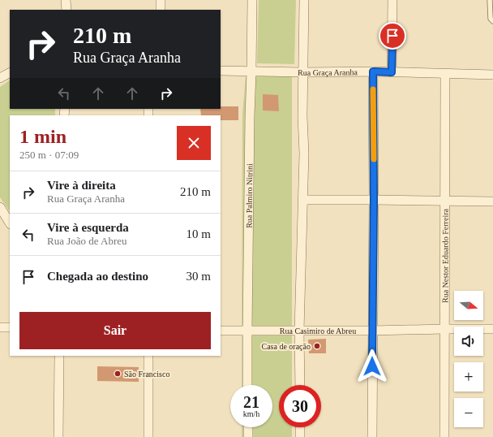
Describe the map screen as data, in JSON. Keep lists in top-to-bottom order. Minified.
{"streets":{"street":["Rua Graça Aranha","Rua Palmiro Nitrini","Rua Nestor Eduardo Ferreira","Rua Casimiro de Abreu"]},"crossings":[["Rua Graça Aranha","Rua Palmiro Nitrini"],["Rua Graça Aranha","Rua Nestor Eduardo Ferreira"],["Rua Palmiro Nitrini","Rua Casimiro de Abreu"],["Rua Nestor Eduardo Ferreira","Rua Casimiro de Abreu"]],"places":["Casa de oração","São Francisco"],"north":"right","page":{"turn":["210 m","Rua Graça Aranha"],"heading":["1 min","250 m · 07:09"],"list":[{"name":"Vire à direita","note":"Rua Graça Aranha","value":"210 m"},{"name":"Vire à esquerda","note":"Rua João de Abreu","value":"10 m"},{"name":"Chegada ao destino","value":"30 m"}],"map_buttons":["+","−"],"buttons":"Sair","speed":"21 km/h","limit":"30"}}
